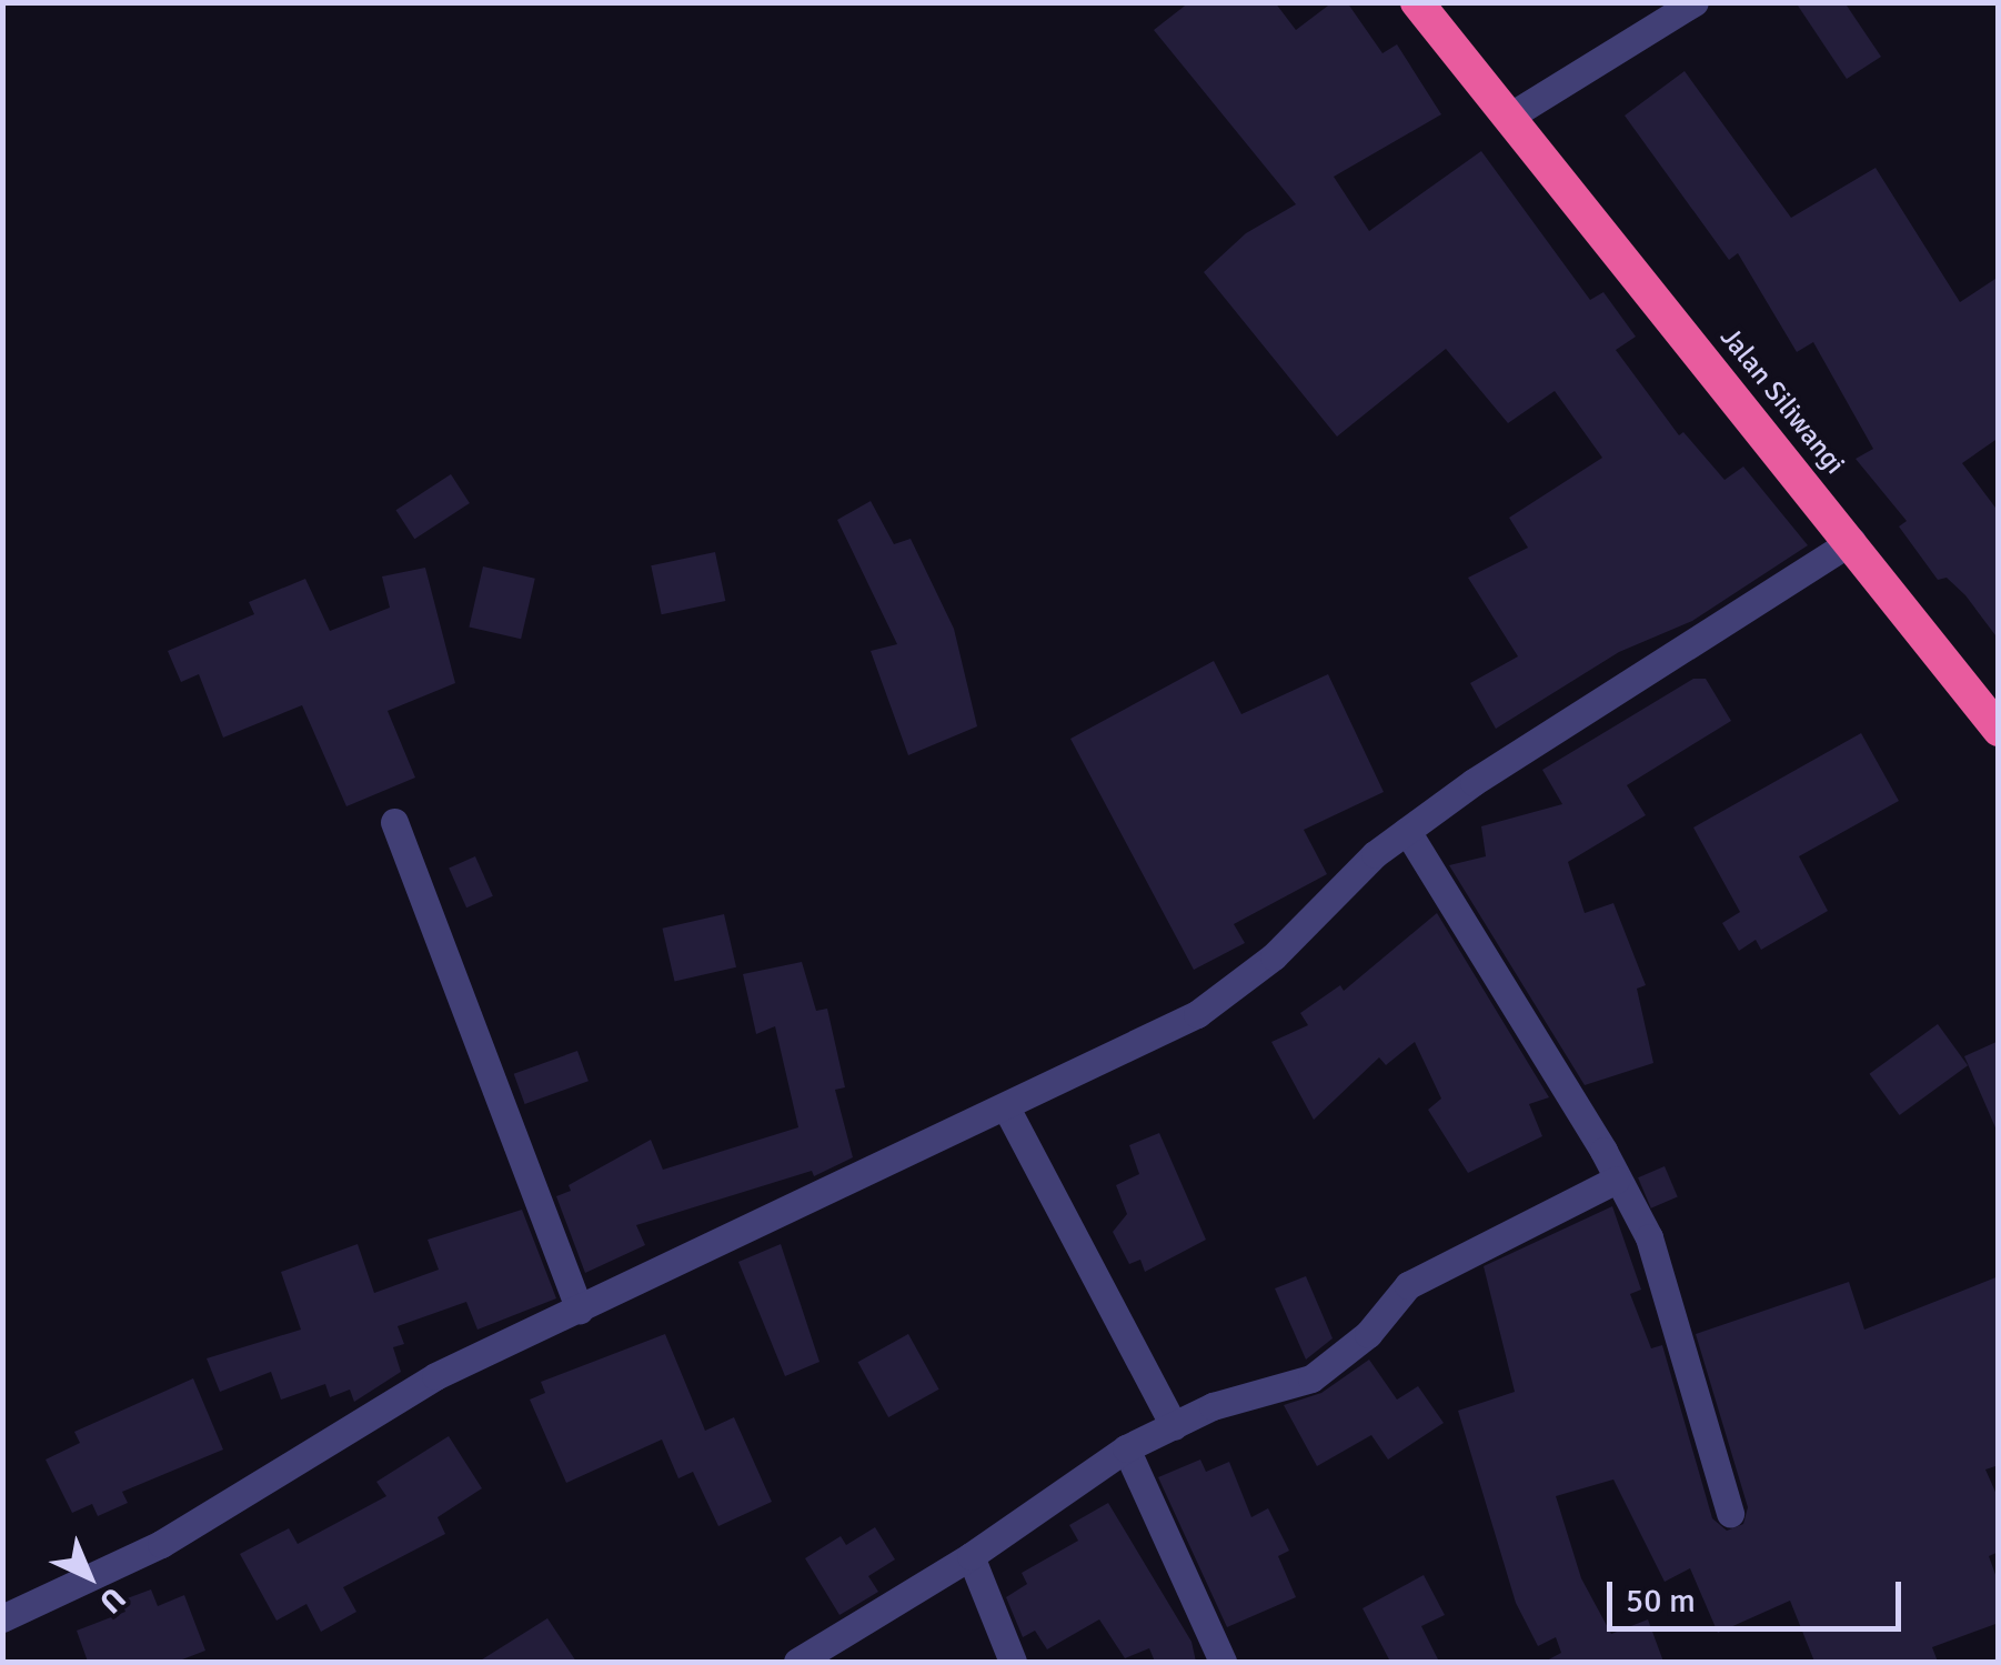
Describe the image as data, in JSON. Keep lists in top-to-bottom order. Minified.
{"streets":{"highway":["Jalan Siliwangi"]},"scale_bar":"50 m","north":"bottom right"}
